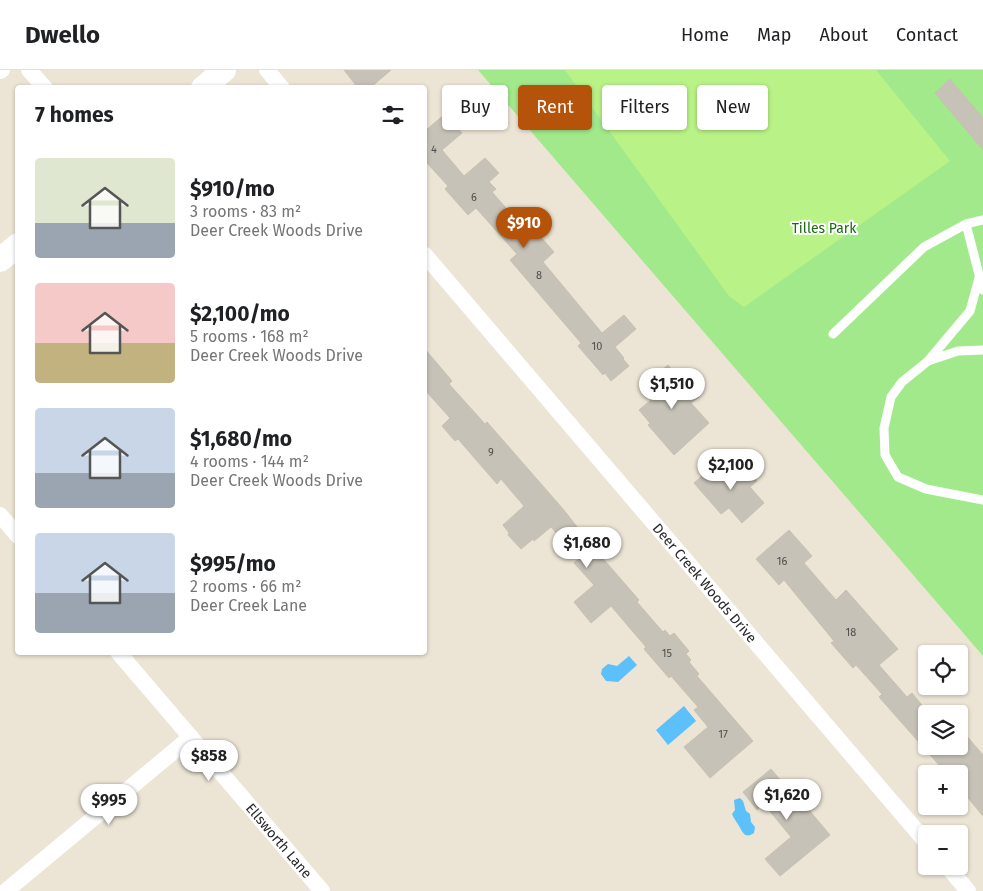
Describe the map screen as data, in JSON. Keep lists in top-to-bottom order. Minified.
{"streets":{"street":["Deer Creek Woods Drive","Ellsworth Lane"]},"parks":["Tilles Park"],"house_numbers":["4","6","8","10","9","16","18","15","17"],"page":{"header":"Dwello","nav":["Home","Map","About","Contact"],"chip":["Buy","Rent","Filters","New"],"heading":"7 homes","list":[{"name":"$910/mo","note":"3 rooms · 83 m² · Deer Creek Woods Drive"},{"name":"$2,100/mo","note":"5 rooms · 168 m² · Deer Creek Woods Drive"},{"name":"$1,680/mo","note":"4 rooms · 144 m² · Deer Creek Woods Drive"},{"name":"$995/mo","note":"2 rooms · 66 m² · Deer Creek Lane"}],"price":["$910","$1,510","$2,100","$1,680","$858","$1,620","$995"],"map_buttons":["+","−"]}}
